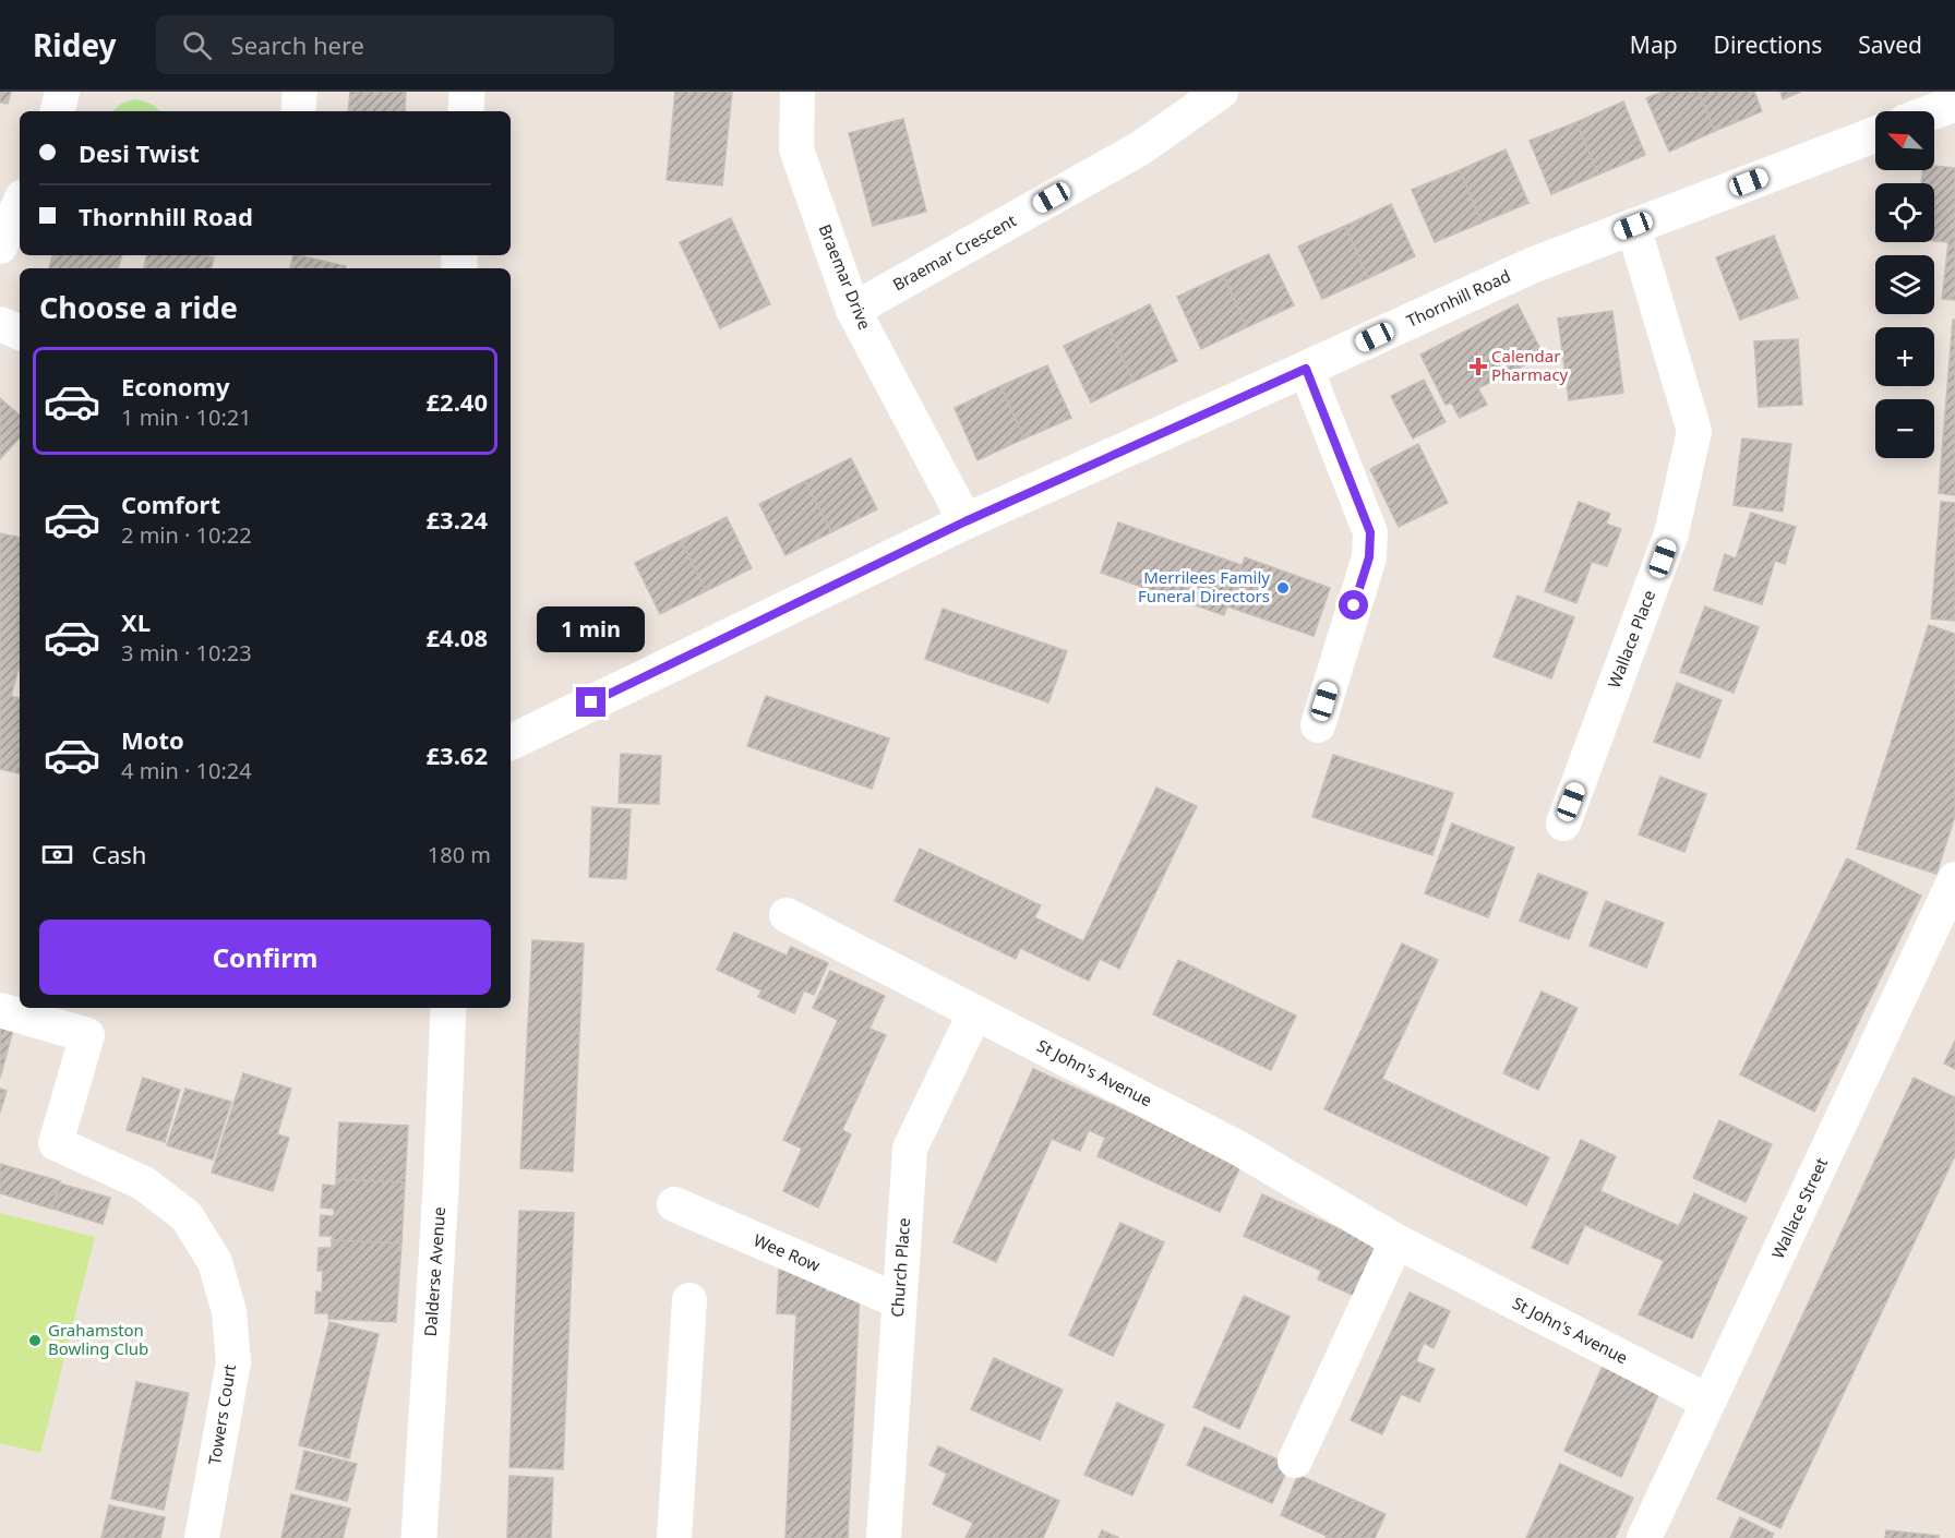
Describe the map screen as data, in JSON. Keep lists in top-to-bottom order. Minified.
{"streets":{"street":["Braemar Crescent","Braemar Drive","Thornhill Road","Wallace Place","St John's Avenue","Wallace Street","Wee Row","Church Place","Dalderse Avenue","Towers Court"]},"crossings":[["Braemar Crescent","Braemar Drive"],["Braemar Drive","Thornhill Road"],["Thornhill Road","Wallace Place"],["St John's Avenue","Wallace Street"],["St John's Avenue","Church Place"],["Wee Row","Church Place"]],"places":{"health":["Calendar Pharmacy"],"other":["Merrilees Family Funeral Directors","Grahamston Bowling Club"]},"north":"top left","page":{"header":"Ridey","search":"Search here","nav":["Map","Directions","Saved"],"map_buttons":["+","−"],"banner":["Desi Twist","Thornhill Road"],"heading":"Choose a ride","list":[{"name":"Economy","note":"1 min · 10:21","value":"£2.40"},{"name":"Comfort","note":"2 min · 10:22","value":"£3.24"},{"name":"XL","note":"3 min · 10:23","value":"£4.08"},{"name":"Moto","note":"4 min · 10:24","value":"£3.62"}],"bubble":"1 min","pay":["Cash","180 m"],"buttons":"Confirm"}}
